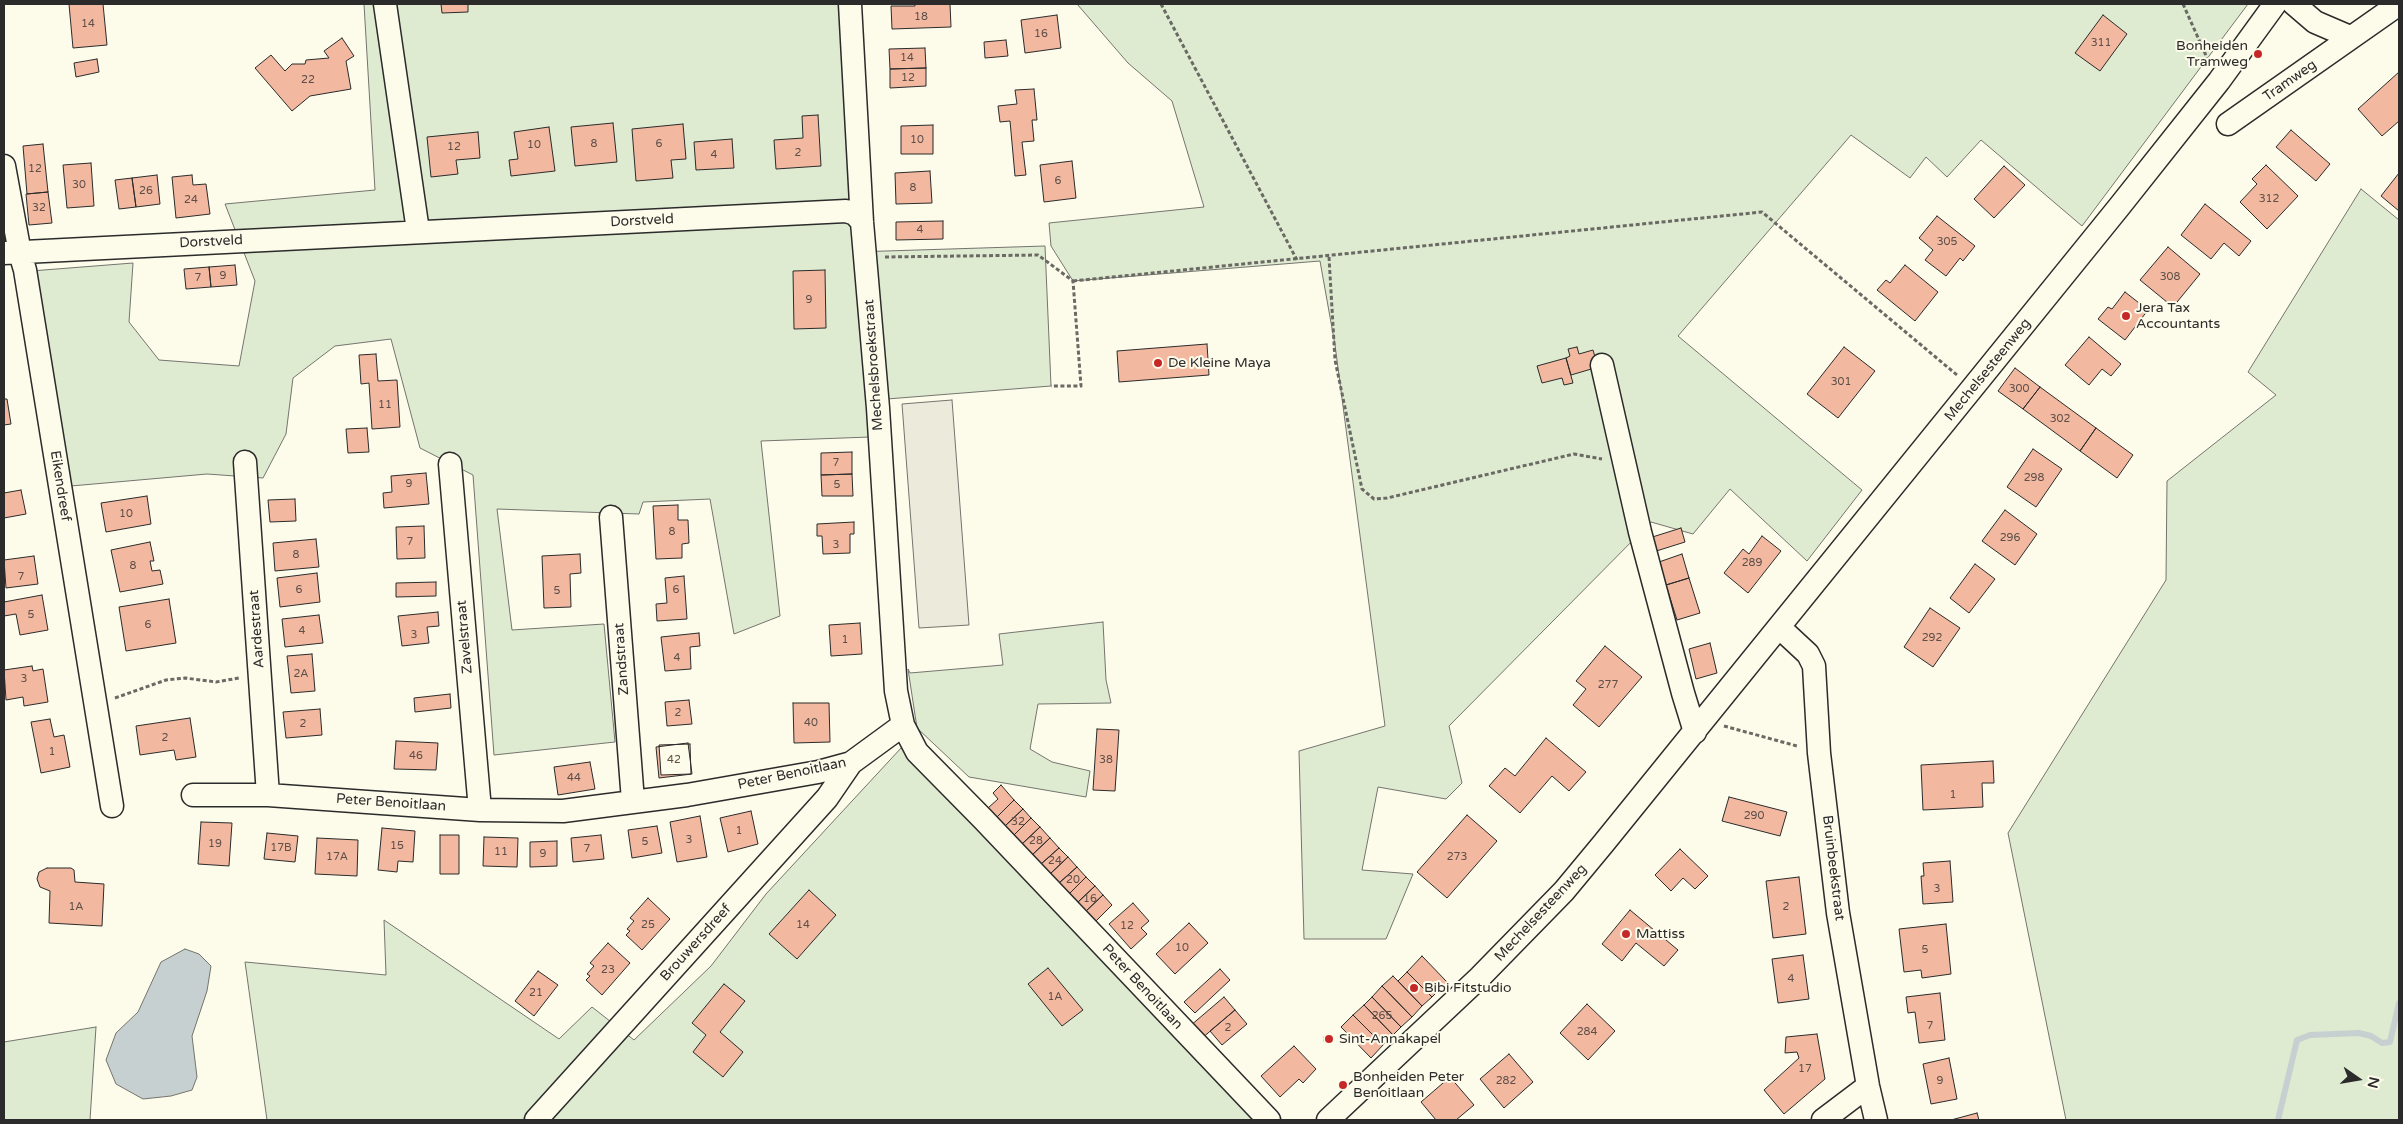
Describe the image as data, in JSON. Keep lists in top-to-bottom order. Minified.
{"streets":{"street":["Tramweg","Dorstveld","Mechelsbroekstraat","Mechelsesteenweg","Eikendreef","Aardestraat","Zavelstraat","Zandstraat","Peter Benoitlaan","Bruinbeekstraat","Brouwersdreef"]},"crossings":[["Dorstveld","Mechelsbroekstraat"],["Dorstveld","Eikendreef"],["Mechelsbroekstraat","Peter Benoitlaan"],["Mechelsesteenweg","Bruinbeekstraat"],["Aardestraat","Peter Benoitlaan"],["Zavelstraat","Peter Benoitlaan"],["Zandstraat","Peter Benoitlaan"],["Peter Benoitlaan","Brouwersdreef"]],"places":["Bonheiden Tramweg","Jera Tax Accountants","De Kleine Maya","Mattiss","Bibi Fitstudio","Sint-Annakapel","Bonheiden Peter Benoitlaan"],"house_numbers":["18","14","16","311","14","12","22","10","8","6","10","12","2","4","12","6","30","8","26","312","24","32","4","305","9","308","7","9","301","300","11","302","7","298","9","5","10","8","296","7","3","8","289","8","7","6","6","5","5","6","4","3","292","1","4","2A","3","277","2","40","2","2","1","46","42","38","44","1","290","32","1","3","28","5","19","15","17B","7","11","9","17A","273","24","20","3","16","1A","2","25","14","12","10","5","23","4","21","1A","265","7","2","284","17","282","9"],"north":"right"}
